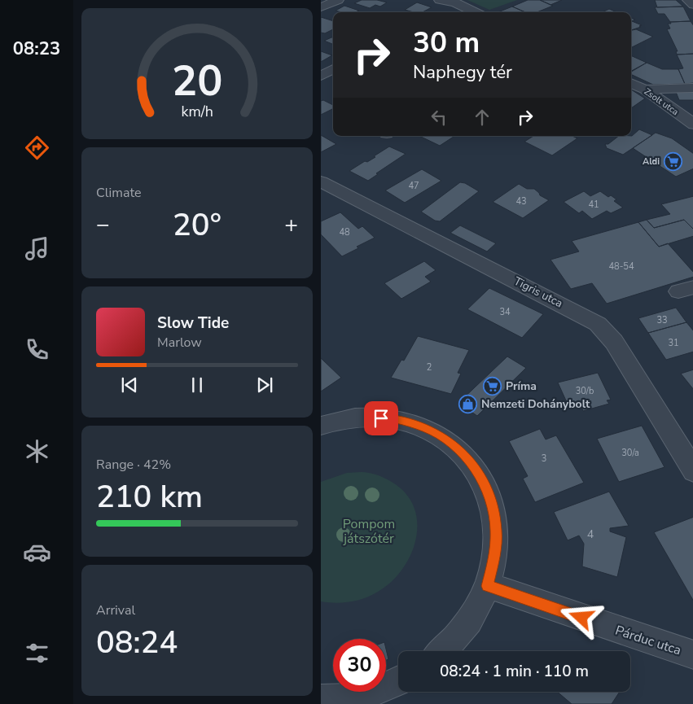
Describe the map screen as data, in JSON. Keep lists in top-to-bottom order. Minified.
{"streets":{"street":["Zsolt utca","Tigris utca","Párduc utca"]},"parks":["Pompom játszótér"],"places":{"supermarket":["Aldi","Príma"],"shop":["Nemzeti Dohánybolt"]},"house_numbers":["47","43","41","48","48-54","34","33","31","2","30/b","30/a","3","4"],"page":{"tabs":"08:23","turn":["30 m","Naphegy tér"],"tile":["Climate",["Range · 42%","210 km"],["Arrival","08:24"]],"heat":["−","20°","+"],"song":["Slow Tide","Marlow"],"limit":"30","trip":"08:24 · 1 min · 110 m","gauge":["20","km/h"]}}
